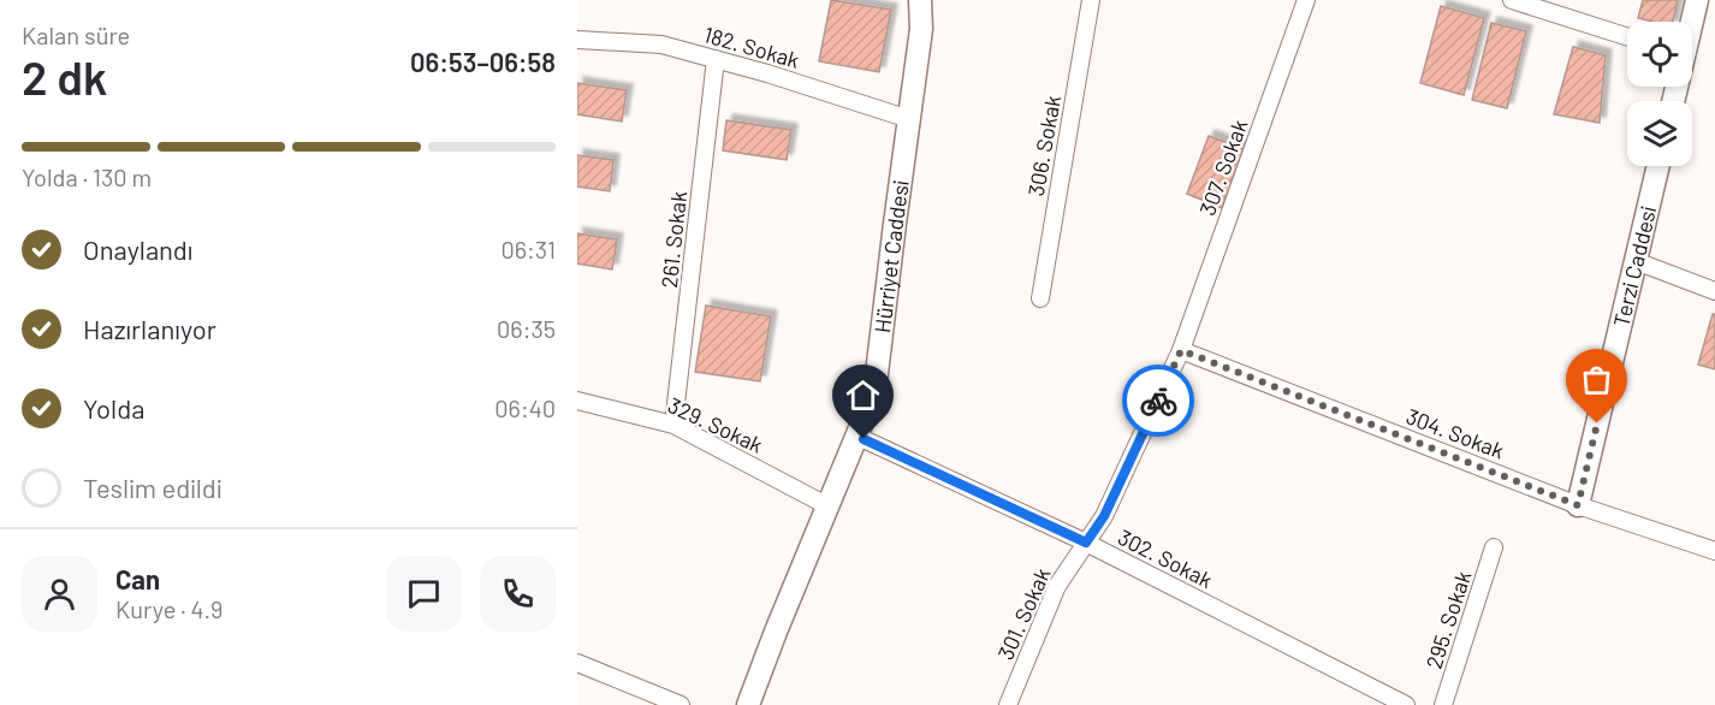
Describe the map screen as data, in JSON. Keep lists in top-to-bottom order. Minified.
{"streets":{"street":["182. Sokak","306. Sokak","307. Sokak","261. Sokak","Hürriyet Caddesi","Terzi Caddesi","329. Sokak","304. Sokak","302. Sokak","301. Sokak","295. Sokak"]},"crossings":[["182. Sokak","261. Sokak"],["182. Sokak","Hürriyet Caddesi"],["307. Sokak","304. Sokak"],["307. Sokak","301. Sokak"],["261. Sokak","329. Sokak"],["Hürriyet Caddesi","329. Sokak"],["Terzi Caddesi","304. Sokak"],["304. Sokak","301. Sokak"],["302. Sokak","301. Sokak"]],"page":{"heading":["2 dk","Kalan süre","06:53–06:58"],"panel":["Can","Kurye · 4.9"],"bar":"Yolda · 130 m","list":[["Onaylandı","06:31"],["Hazırlanıyor","06:35"],["Yolda","06:40"],"Teslim edildi"]}}
